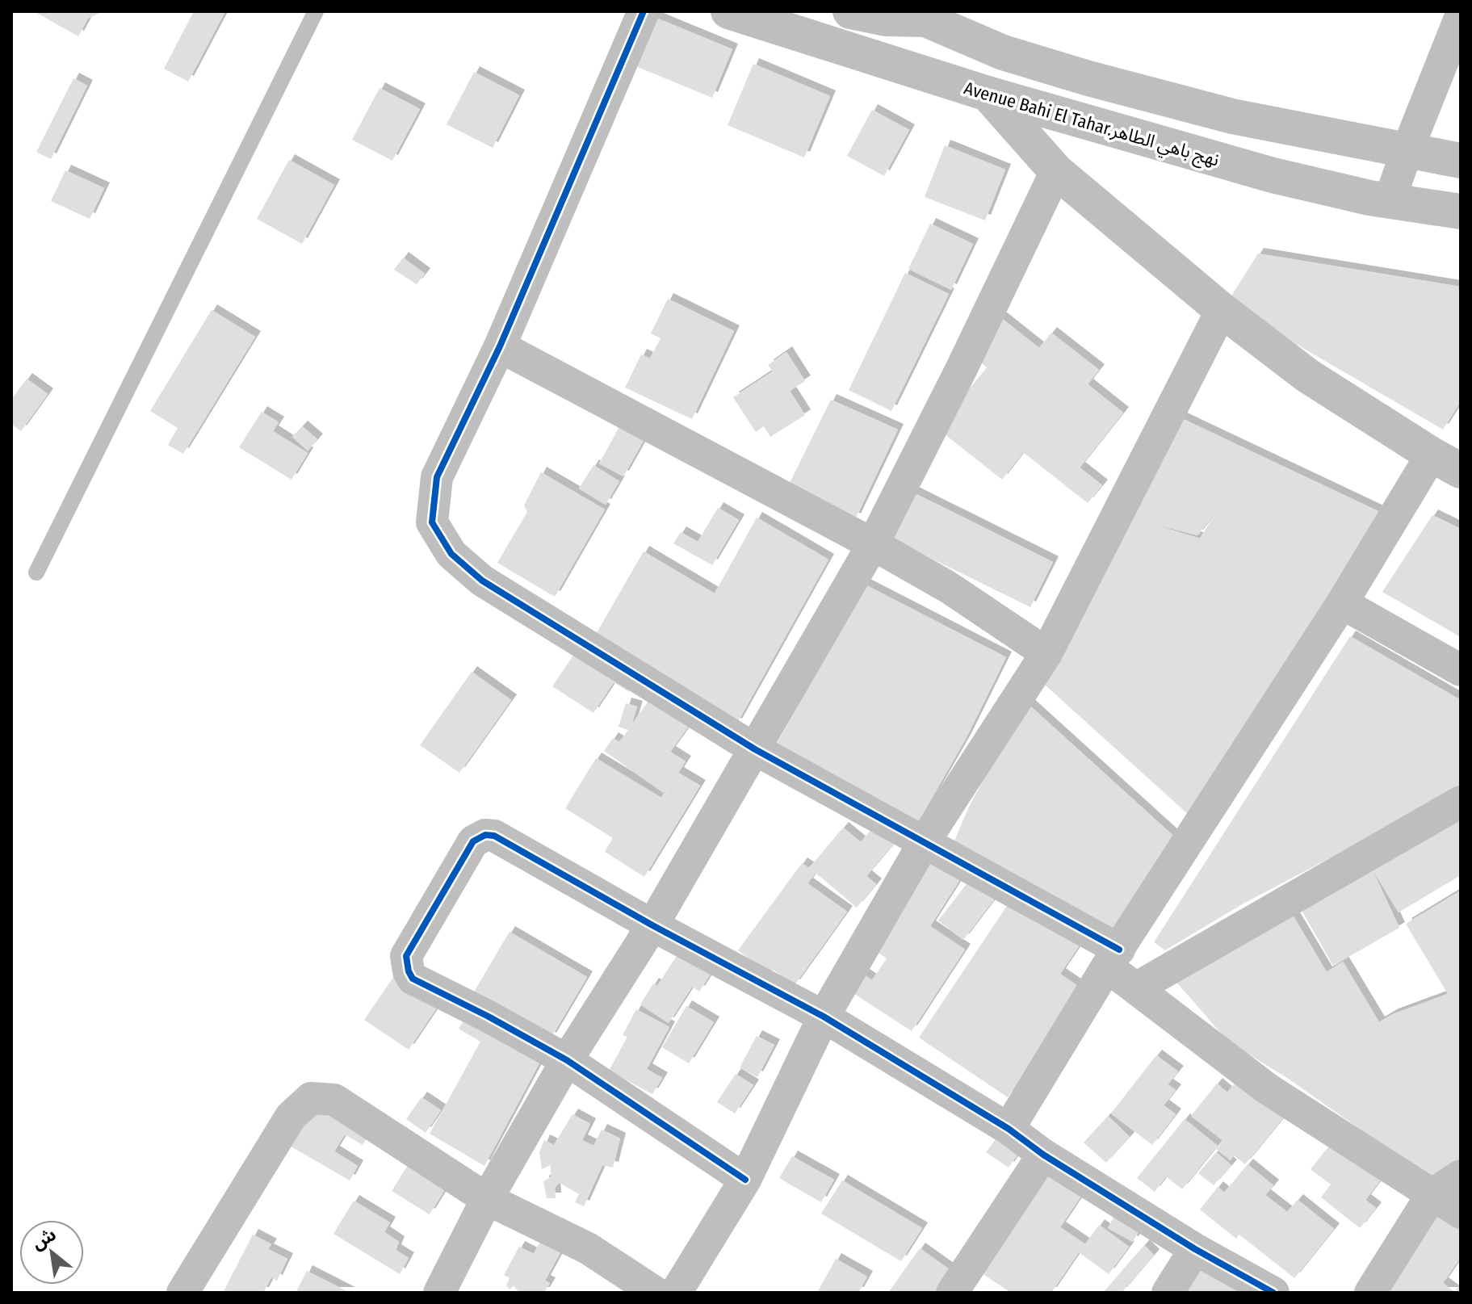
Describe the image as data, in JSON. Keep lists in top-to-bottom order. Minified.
{"streets":{"main road":["Avenue Bahi El Tahar,نهج باهي الطاهر"]},"north":"top left"}
